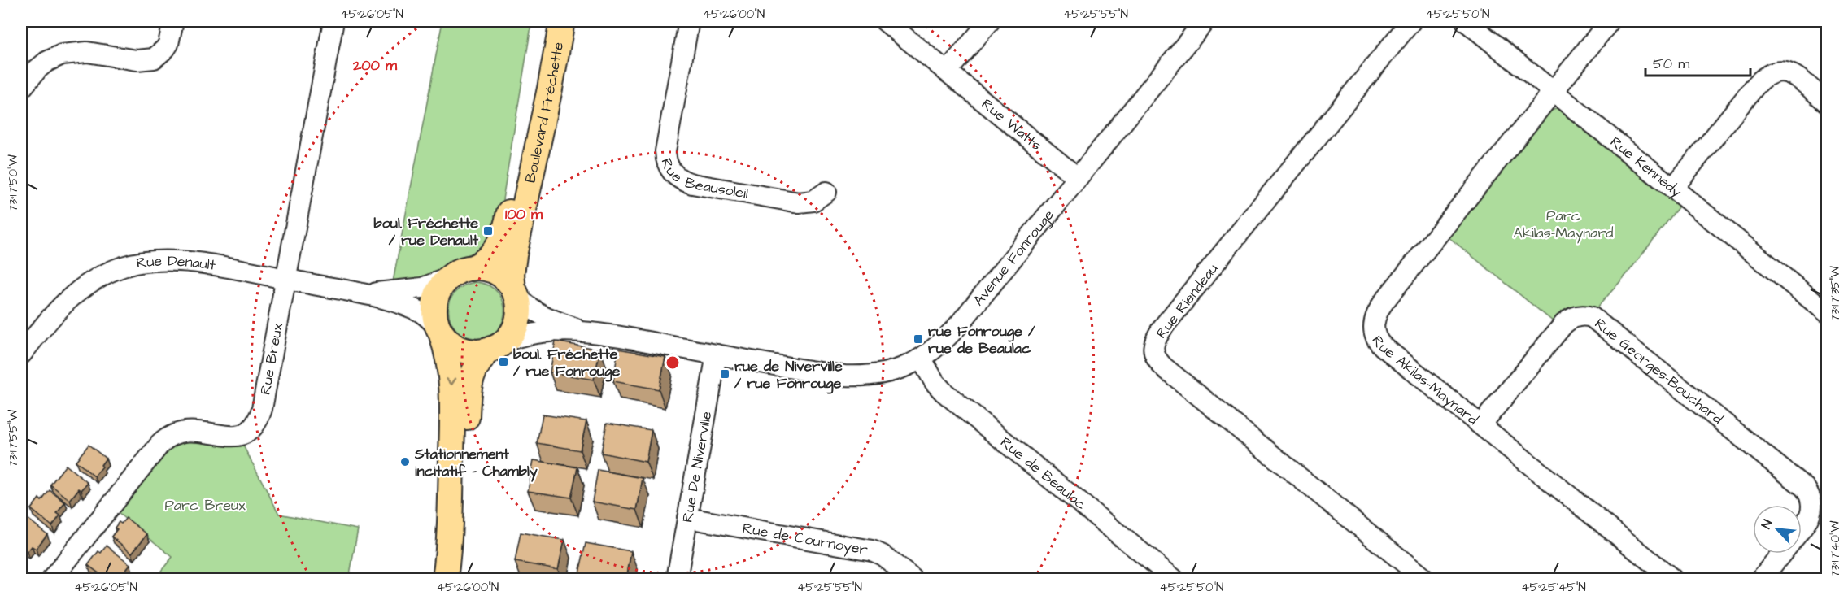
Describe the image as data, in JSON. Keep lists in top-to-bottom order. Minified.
{"streets":{"main road":["Boulevard Fréchette"],"street":["Rue Watts","Rue Kennedy","Rue Beausoleil","Avenue Fonrouge","Rue Denault","Rue Riendeau","Rue Breux","Rue Georges-Bouchard","Rue Akilas-Maynard","Rue De Niverville","Rue de Beaulac","Rue de Cournoyer"]},"crossings":[["Boulevard Fréchette","Rue Denault"],["Rue Watts","Avenue Fonrouge"],["Rue Kennedy","Rue Akilas-Maynard"],["Avenue Fonrouge","Rue De Niverville"],["Avenue Fonrouge","Rue de Beaulac"],["Rue Denault","Rue Breux"],["Rue Georges-Bouchard","Rue Akilas-Maynard"],["Rue De Niverville","Rue de Cournoyer"]],"parks":["Parc Akilas-Maynard","Parc Breux"],"places":{"transit":["boul. Fréchette / rue Denault","rue Fonrouge / rue de Beaulac","boul. Fréchette / rue Fonrouge","rue de Niverville / rue Fonrouge"],"other":["Stationnement incitatif - Chambly"]},"scale_bar":"50 m","north":"top left","coordinates":["45°26'05\"N","45°26'00\"N","45°25'55\"N","45°25'50\"N","73°17'50\"W","73°17'35\"W","73°17'55\"W","73°17'40\"W","45°25'45\"N"],"rings":["200 m","100 m"]}
